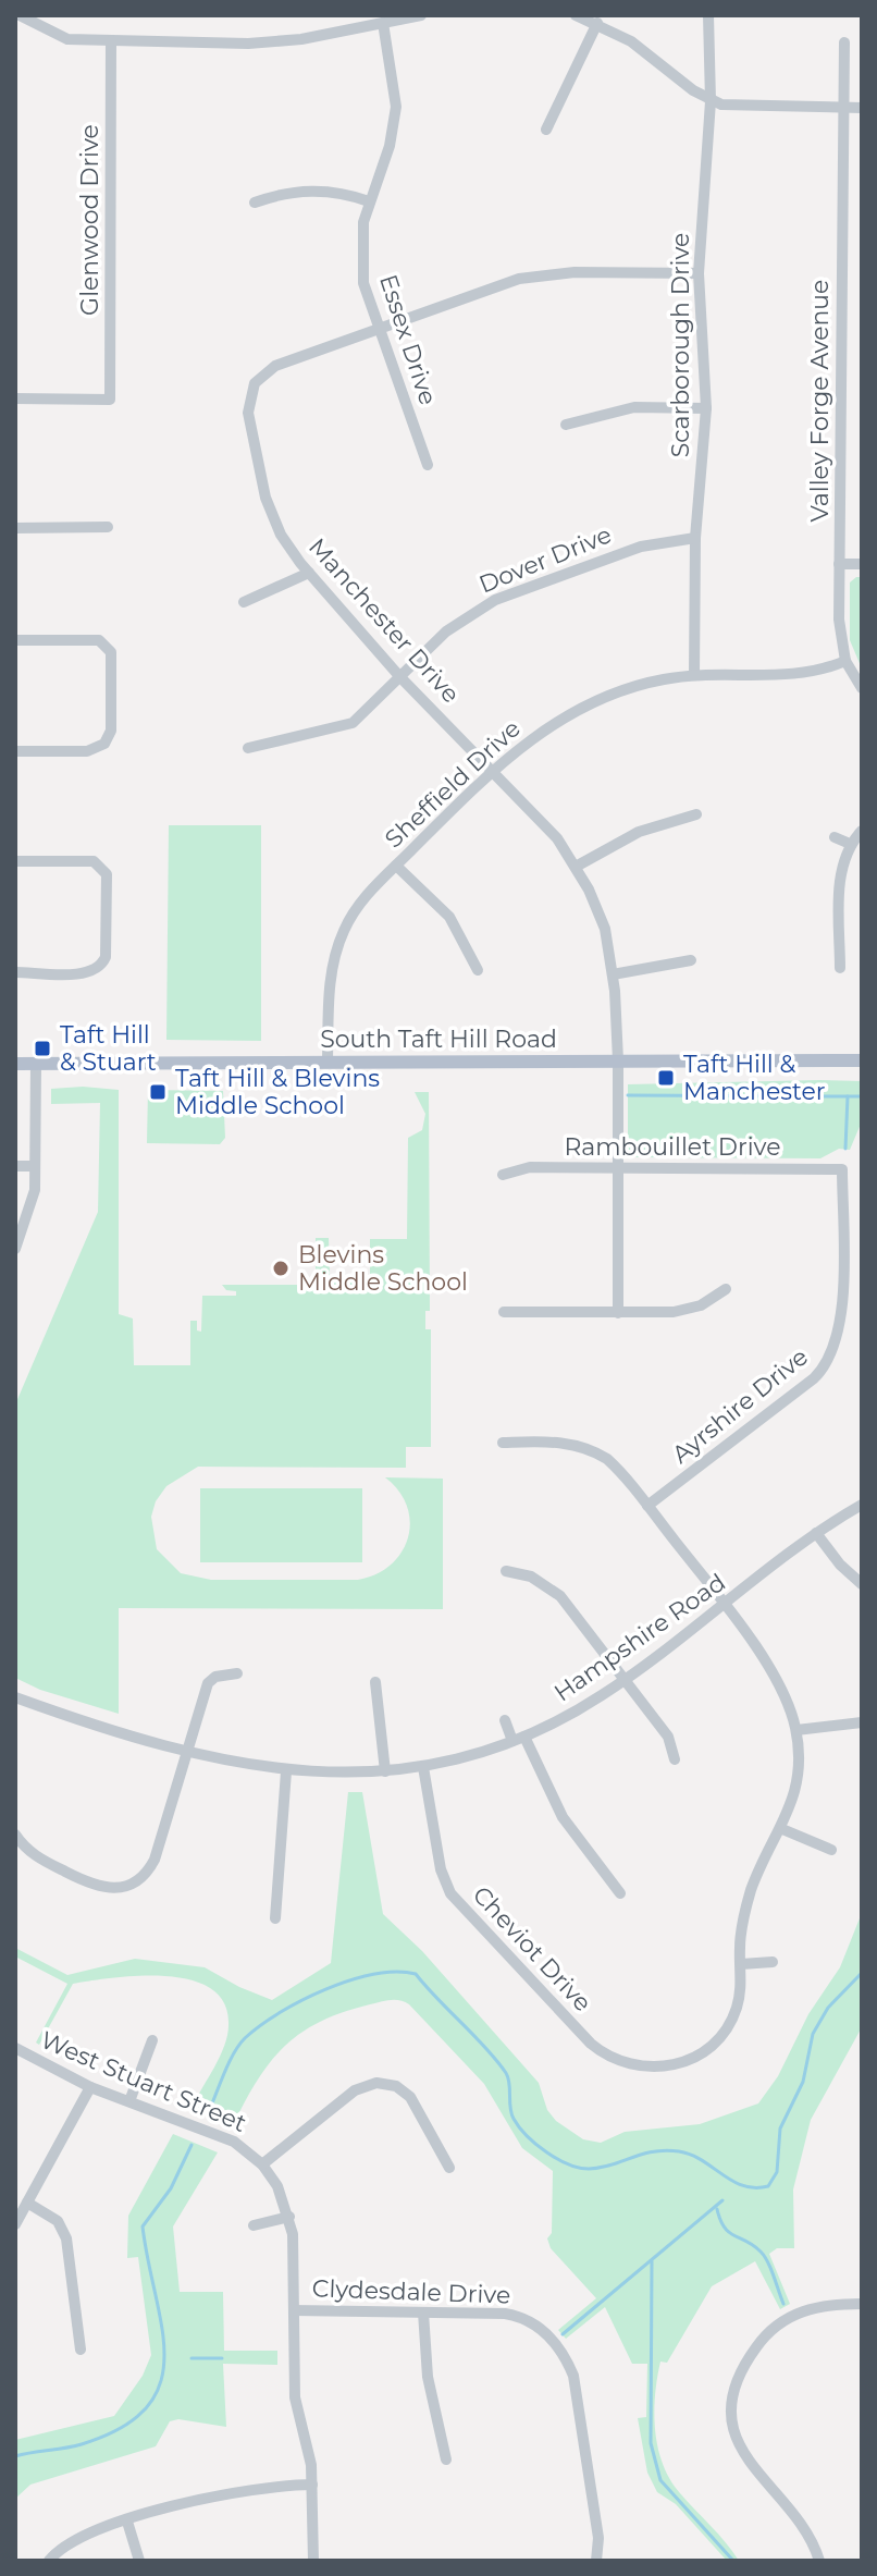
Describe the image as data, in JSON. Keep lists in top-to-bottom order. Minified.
{"streets":{"main road":["South Taft Hill Road"],"street":["Glenwood Drive","Essex Drive","Scarborough Drive","Valley Forge Avenue","Dover Drive","Manchester Drive","Sheffield Drive","Rambouillet Drive","Ayrshire Drive","Hampshire Road","Cheviot Drive","West Stuart Street","Clydesdale Drive"]},"crossings":[["Essex Drive","Manchester Drive"],["Scarborough Drive","Dover Drive"],["Scarborough Drive","Sheffield Drive"],["Valley Forge Avenue","Sheffield Drive"],["Dover Drive","Manchester Drive"],["Manchester Drive","Sheffield Drive"],["Manchester Drive","South Taft Hill Road"],["Manchester Drive","Rambouillet Drive"],["Sheffield Drive","South Taft Hill Road"],["Rambouillet Drive","Ayrshire Drive"],["Hampshire Road","Cheviot Drive"],["West Stuart Street","Clydesdale Drive"]],"places":{"transit":["Taft Hill & Stuart","Taft Hill & Manchester","Taft Hill & Blevins Middle School"],"other":["Blevins Middle School"]}}
